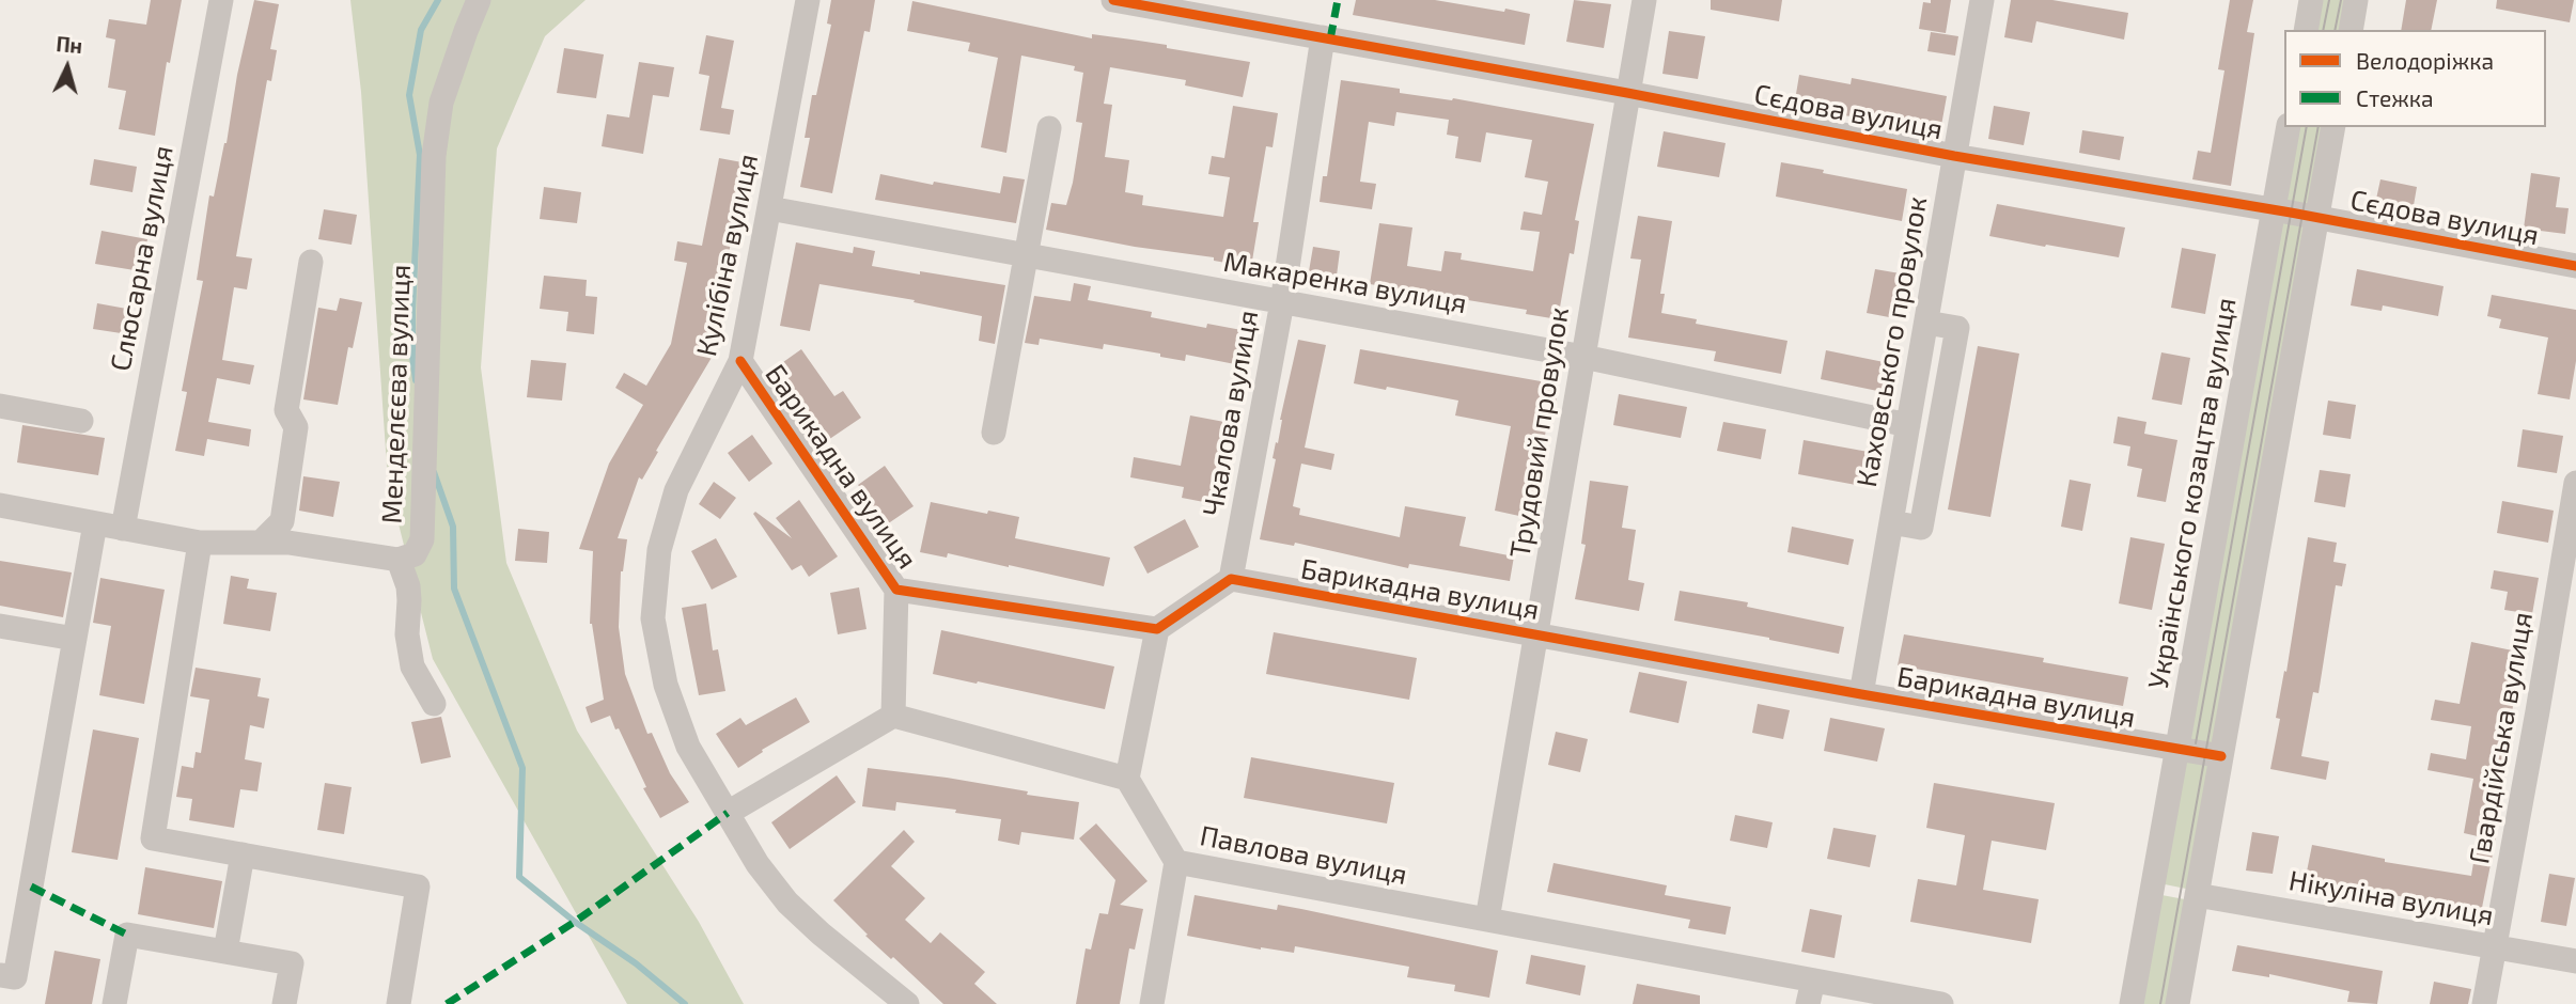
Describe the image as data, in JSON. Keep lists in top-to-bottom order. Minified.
{"streets":{"street":["Сєдова вулиця","Кулібіна вулиця","Слюсарна вулиця","Макаренка вулиця","Каховського провулок","Менделєєва вулиця","Чкалова вулиця","Трудовий провулок","Барикадна вулиця","Українського козацтва вулиця","Гвардійська вулиця","Павлова вулиця","Нікуліна вулиця"]},"crossings":[["Сєдова вулиця","Каховського провулок"],["Сєдова вулиця","Чкалова вулиця"],["Сєдова вулиця","Трудовий провулок"],["Сєдова вулиця","Українського козацтва вулиця"],["Кулібіна вулиця","Макаренка вулиця"],["Кулібіна вулиця","Барикадна вулиця"],["Слюсарна вулиця","Менделєєва вулиця"],["Макаренка вулиця","Каховського провулок"],["Макаренка вулиця","Чкалова вулиця"],["Макаренка вулиця","Трудовий провулок"],["Каховського провулок","Барикадна вулиця"],["Чкалова вулиця","Барикадна вулиця"],["Трудовий провулок","Барикадна вулиця"],["Трудовий провулок","Павлова вулиця"],["Барикадна вулиця","Українського козацтва вулиця"],["Гвардійська вулиця","Нікуліна вулиця"]],"legend":["Велодоріжка","Стежка"],"north":"top"}
